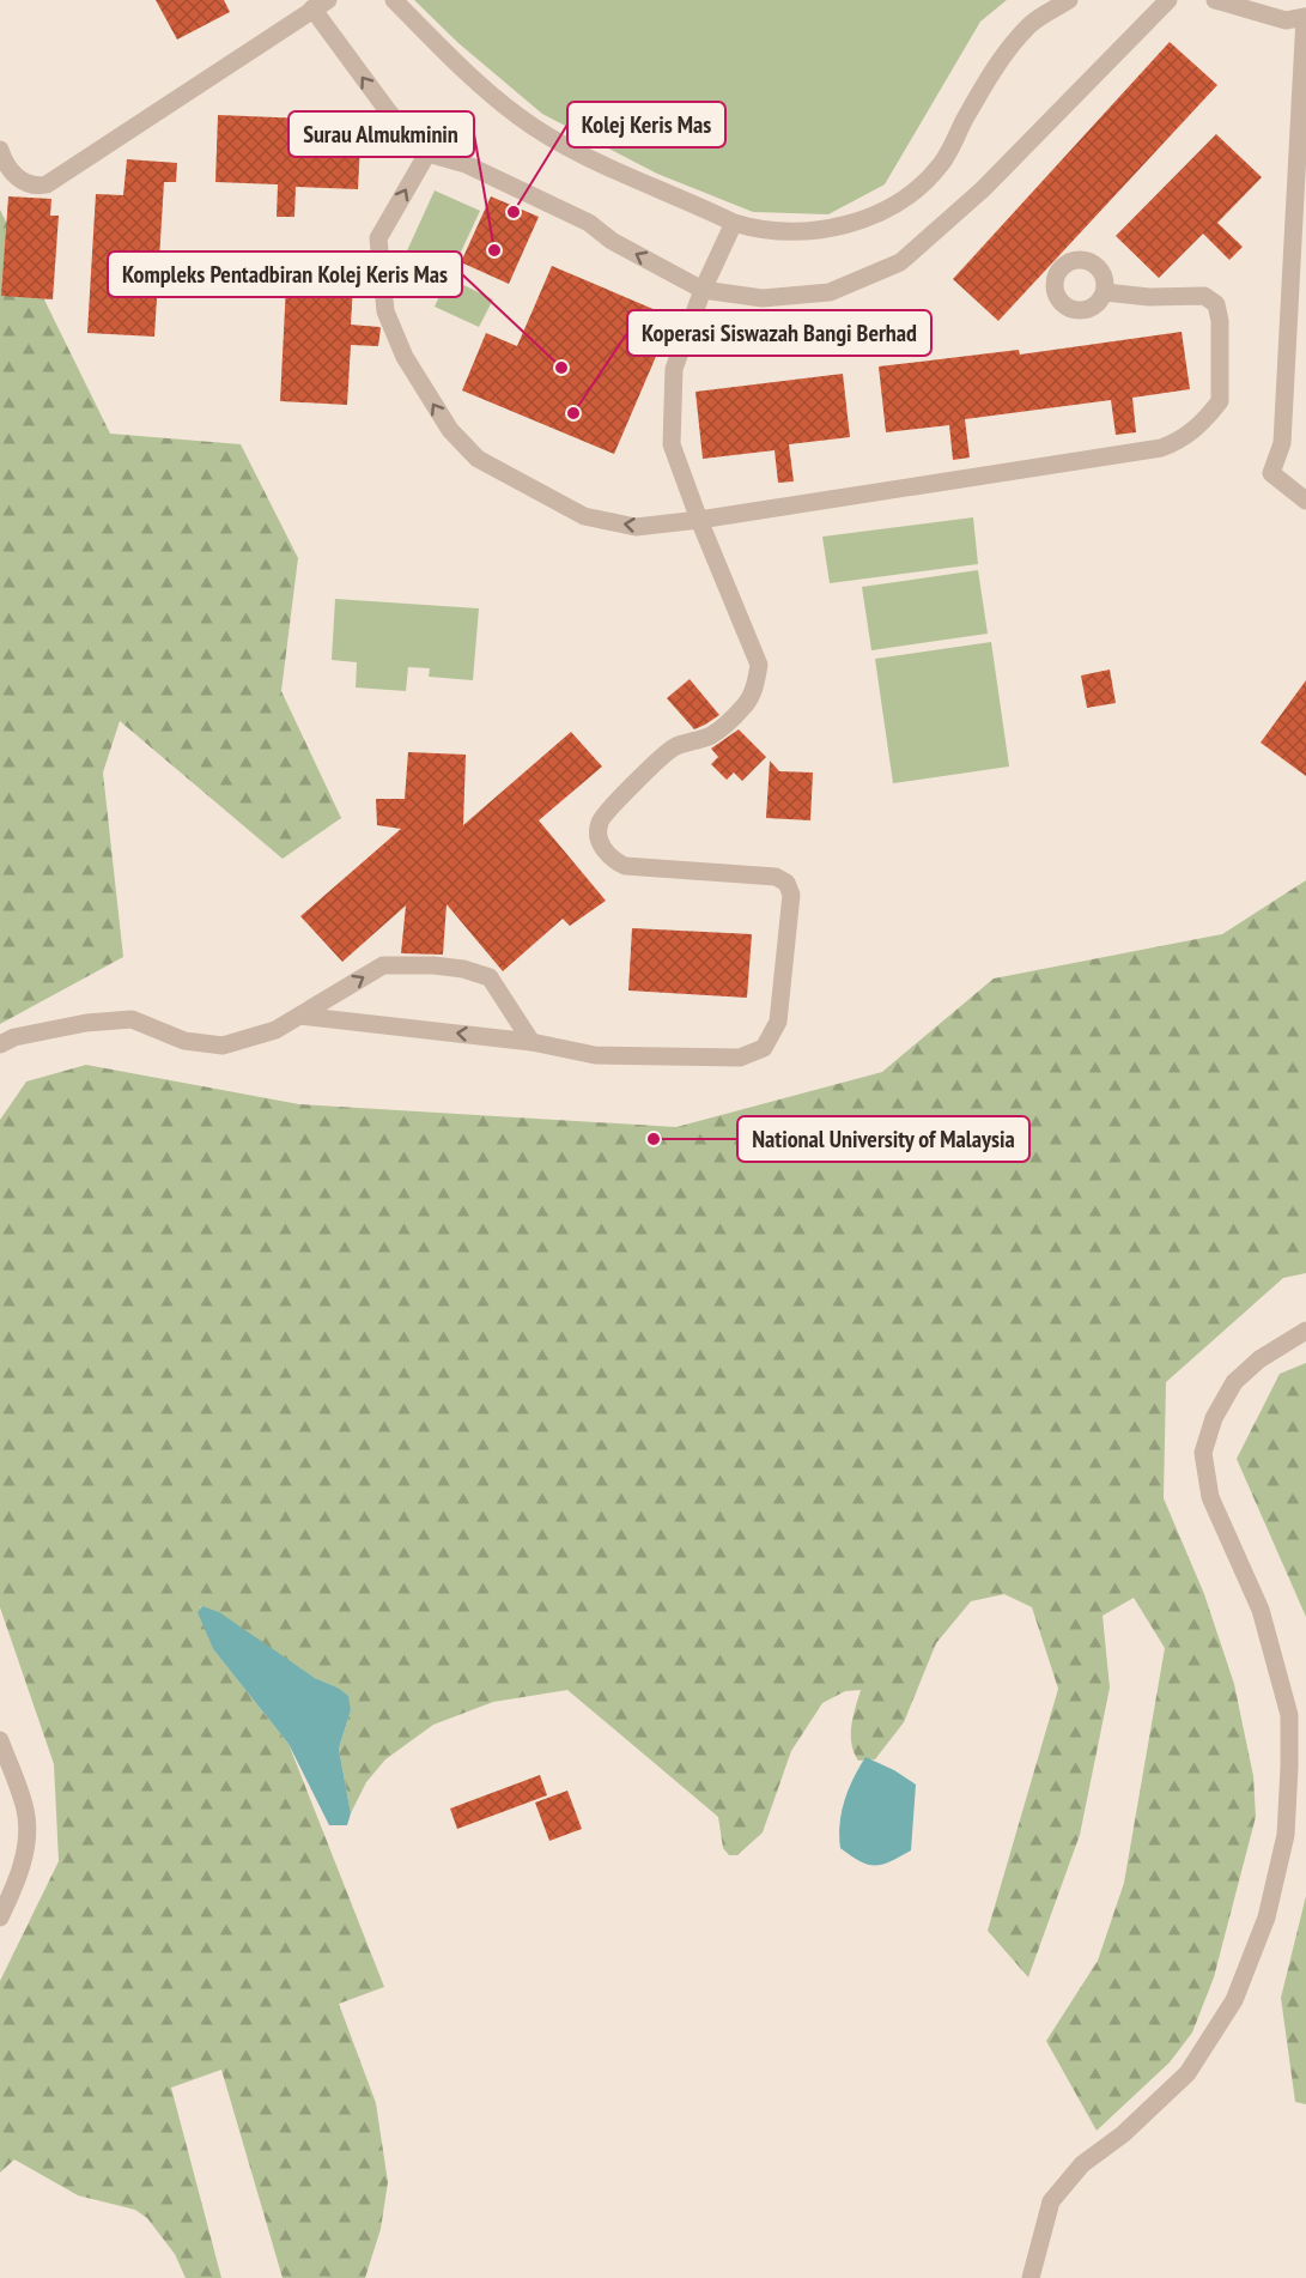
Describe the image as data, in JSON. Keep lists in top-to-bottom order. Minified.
{"places":["Kolej Keris Mas","Surau Almukminin","Kompleks Pentadbiran Kolej Keris Mas","Koperasi Siswazah Bangi Berhad","National University of Malaysia"]}
